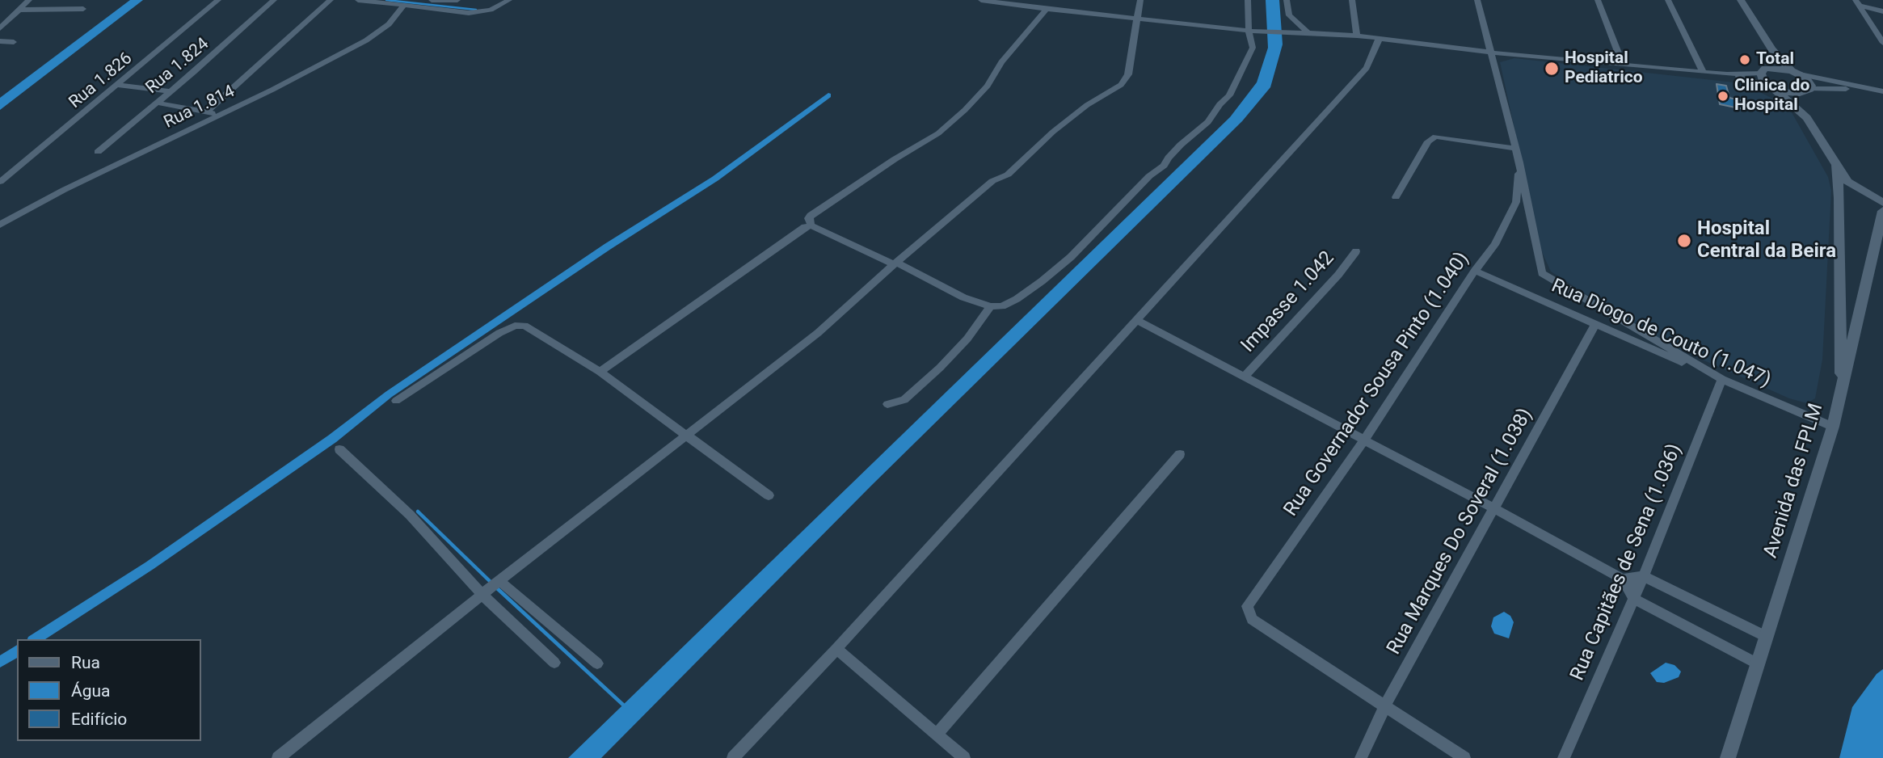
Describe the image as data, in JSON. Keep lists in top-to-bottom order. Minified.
{"streets":{"street":["Rua 1.824","Rua 1.826","Rua 1.814","Impasse 1.042","Rua Diogo de Couto (1.047)","Rua Governador Sousa Pinto (1.040)","Avenida das FPLM","Rua Marques Do Soveral (1.038)","Rua Capitães de Sena (1.036)"]},"crossings":[["Rua Diogo de Couto (1.047)","Rua Governador Sousa Pinto (1.040)"],["Rua Diogo de Couto (1.047)","Avenida das FPLM"],["Rua Diogo de Couto (1.047)","Rua Marques Do Soveral (1.038)"],["Rua Diogo de Couto (1.047)","Rua Capitães de Sena (1.036)"],["Rua Governador Sousa Pinto (1.040)","Rua Marques Do Soveral (1.038)"]],"places":["Total","Hospital Pediatrico","Clinica do Hospital","Hospital Central da Beira"],"legend":["Rua","Água","Edifício"]}
